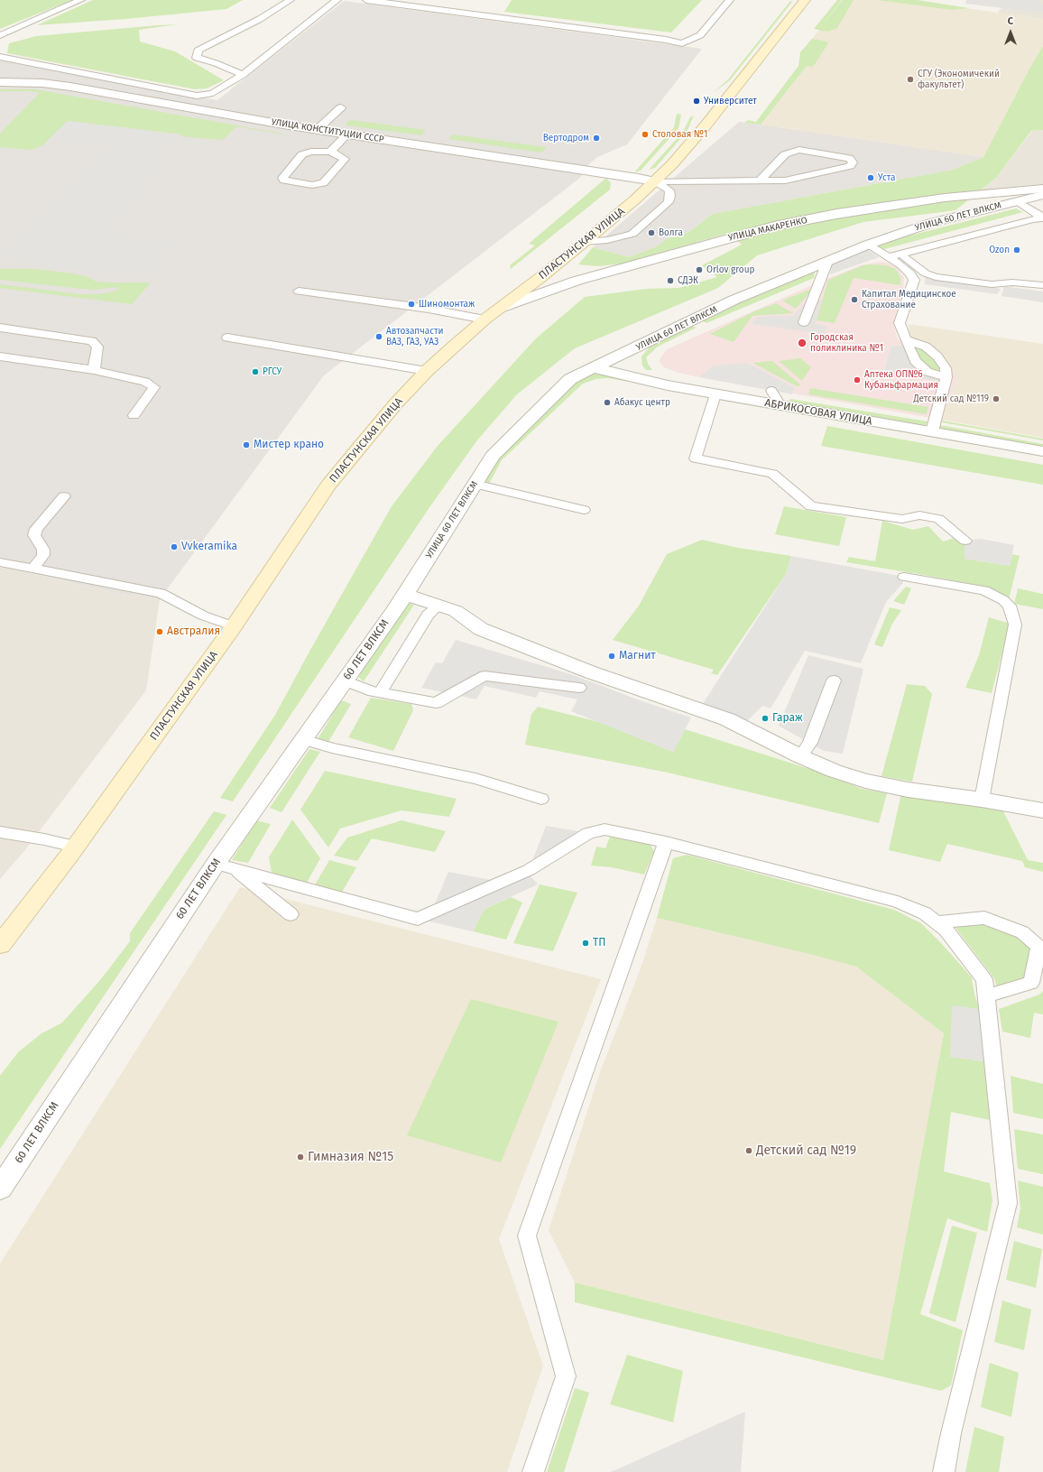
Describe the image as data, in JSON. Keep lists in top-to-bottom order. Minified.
{"streets":{"main road":["ПЛАСТУНСКАЯ УЛИЦА"],"street":["УЛИЦА КОНСТИТУЦИИ СССР","УЛИЦА 60 ЛЕТ ВЛКСМ","УЛИЦА МАКАРЕНКО","АБРИКОСОВАЯ УЛИЦА","60 ЛЕТ ВЛКСМ"]},"crossings":[["УЛИЦА КОНСТИТУЦИИ СССР","ПЛАСТУНСКАЯ УЛИЦА"],["УЛИЦА 60 ЛЕТ ВЛКСМ","АБРИКОСОВАЯ УЛИЦА"],["УЛИЦА 60 ЛЕТ ВЛКСМ","60 ЛЕТ ВЛКСМ"],["УЛИЦА МАКАРЕНКО","ПЛАСТУНСКАЯ УЛИЦА"]],"places":["СГУ (Экономичекий факультет)","Университет","Столовая №1","Вертодром","Уста","Волга","Ozon","Orlov group","СДЭК","Капитал Медицинское Страхование","Шиномонтаж","Автозапчасти ВАЗ, ГАЗ, УАЗ","Городская поликлиника №1","РГСУ","Аптека ОП№6 Кубаньфармация","Детский сад №119","Абакус центр","Мистер крано","Vvkeramika","Австралия","Магнит","Гараж","ТП","Детский сад №19","Гимназия №15"],"north":"top"}
